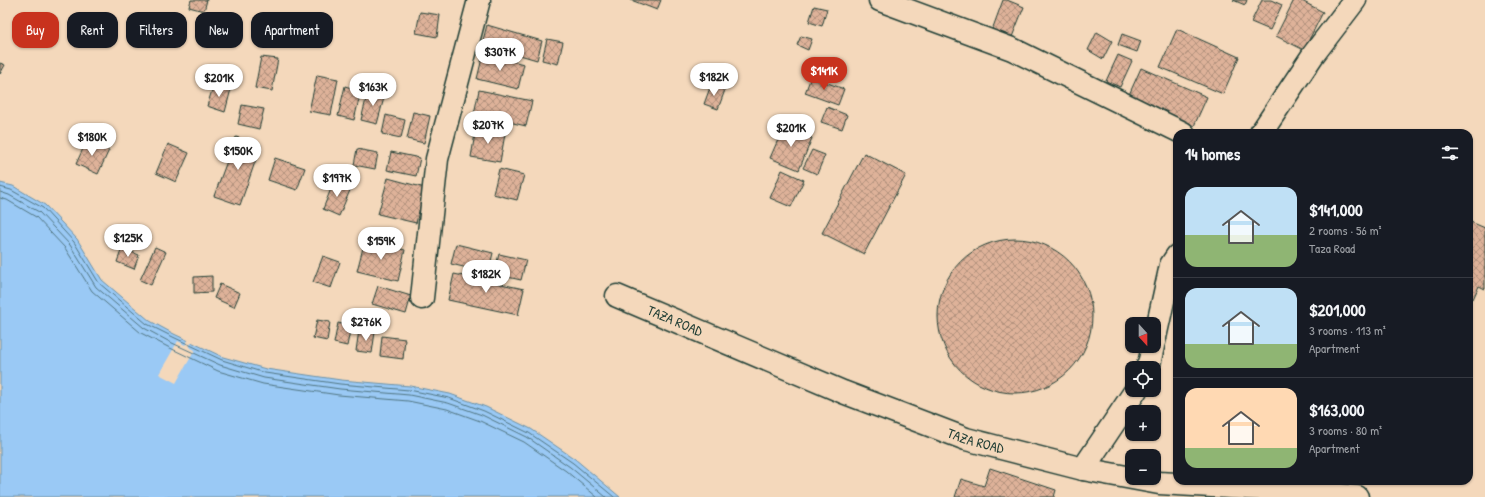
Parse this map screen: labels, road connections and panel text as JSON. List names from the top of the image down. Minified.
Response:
{"streets":{"street":["TAZA ROAD"]},"north":"bottom","page":{"chip":["Buy","Rent","Filters","New","Apartment"],"price":["$307K","$141K","$182K","$201K","$163K","$207K","$201K","$180K","$150K","$197K","$125K","$159K","$182K","$276K"],"heading":"14 homes","list":[{"name":"$141,000","note":"2 rooms · 56 m² · Taza Road"},{"name":"$201,000","note":"3 rooms · 113 m² · Apartment"},{"name":"$163,000","note":"3 rooms · 80 m² · Apartment"}],"map_buttons":["+","−"]}}
